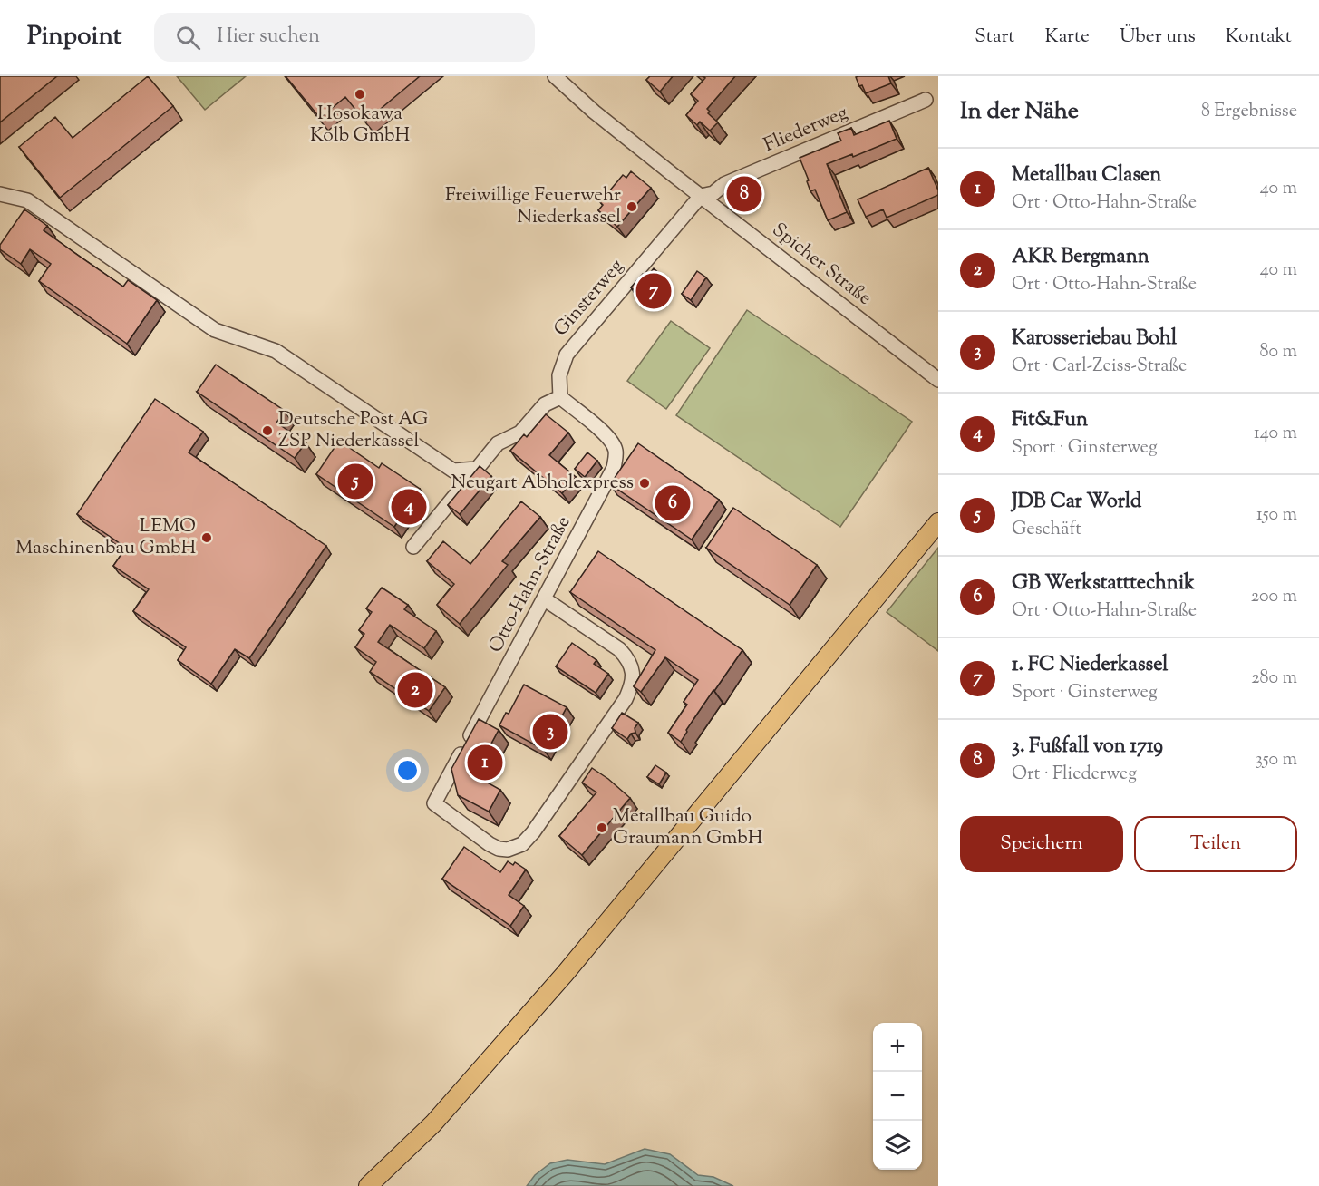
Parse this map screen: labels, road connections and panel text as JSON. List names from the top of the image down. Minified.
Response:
{"streets":{"street":["Fliederweg","Spicher Straße","Ginsterweg","Otto-Hahn-Straße"]},"crossings":[["Fliederweg","Spicher Straße"],["Fliederweg","Ginsterweg"],["Spicher Straße","Ginsterweg"],["Ginsterweg","Otto-Hahn-Straße"]],"places":["Hosokawa Kolb GmbH","Freiwillige Feuerwehr Niederkassel","Deutsche Post AG ZSP Niederkassel","Neugart Abholexpress","LEMO Maschinenbau GmbH","Metallbau Guido Graumann GmbH"],"page":{"header":"Pinpoint","search":"Hier suchen","nav":["Start","Karte","Über uns","Kontakt"],"heading":["In der Nähe","8 Ergebnisse"],"list":[{"mark":"1","name":"Metallbau Clasen","note":"Ort · Otto-Hahn-Straße","value":"40 m"},{"mark":"2","name":"AKR Bergmann","note":"Ort · Otto-Hahn-Straße","value":"40 m"},{"mark":"3","name":"Karosseriebau Bohl","note":"Ort · Carl-Zeiss-Straße","value":"80 m"},{"mark":"4","name":"Fit&Fun","note":"Sport · Ginsterweg","value":"140 m"},{"mark":"5","name":"JDB Car World","note":"Geschäft","value":"150 m"},{"mark":"6","name":"GB Werkstatttechnik","note":"Ort · Otto-Hahn-Straße","value":"200 m"},{"mark":"7","name":"1. FC Niederkassel","note":"Sport · Ginsterweg","value":"280 m"},{"mark":"8","name":"3. Fußfall von 1719","note":"Ort · Fliederweg","value":"350 m"}],"pins":["8","7","5","6","4","2","3","1"],"buttons":["Speichern","Teilen"],"map_buttons":["+","−"]}}
